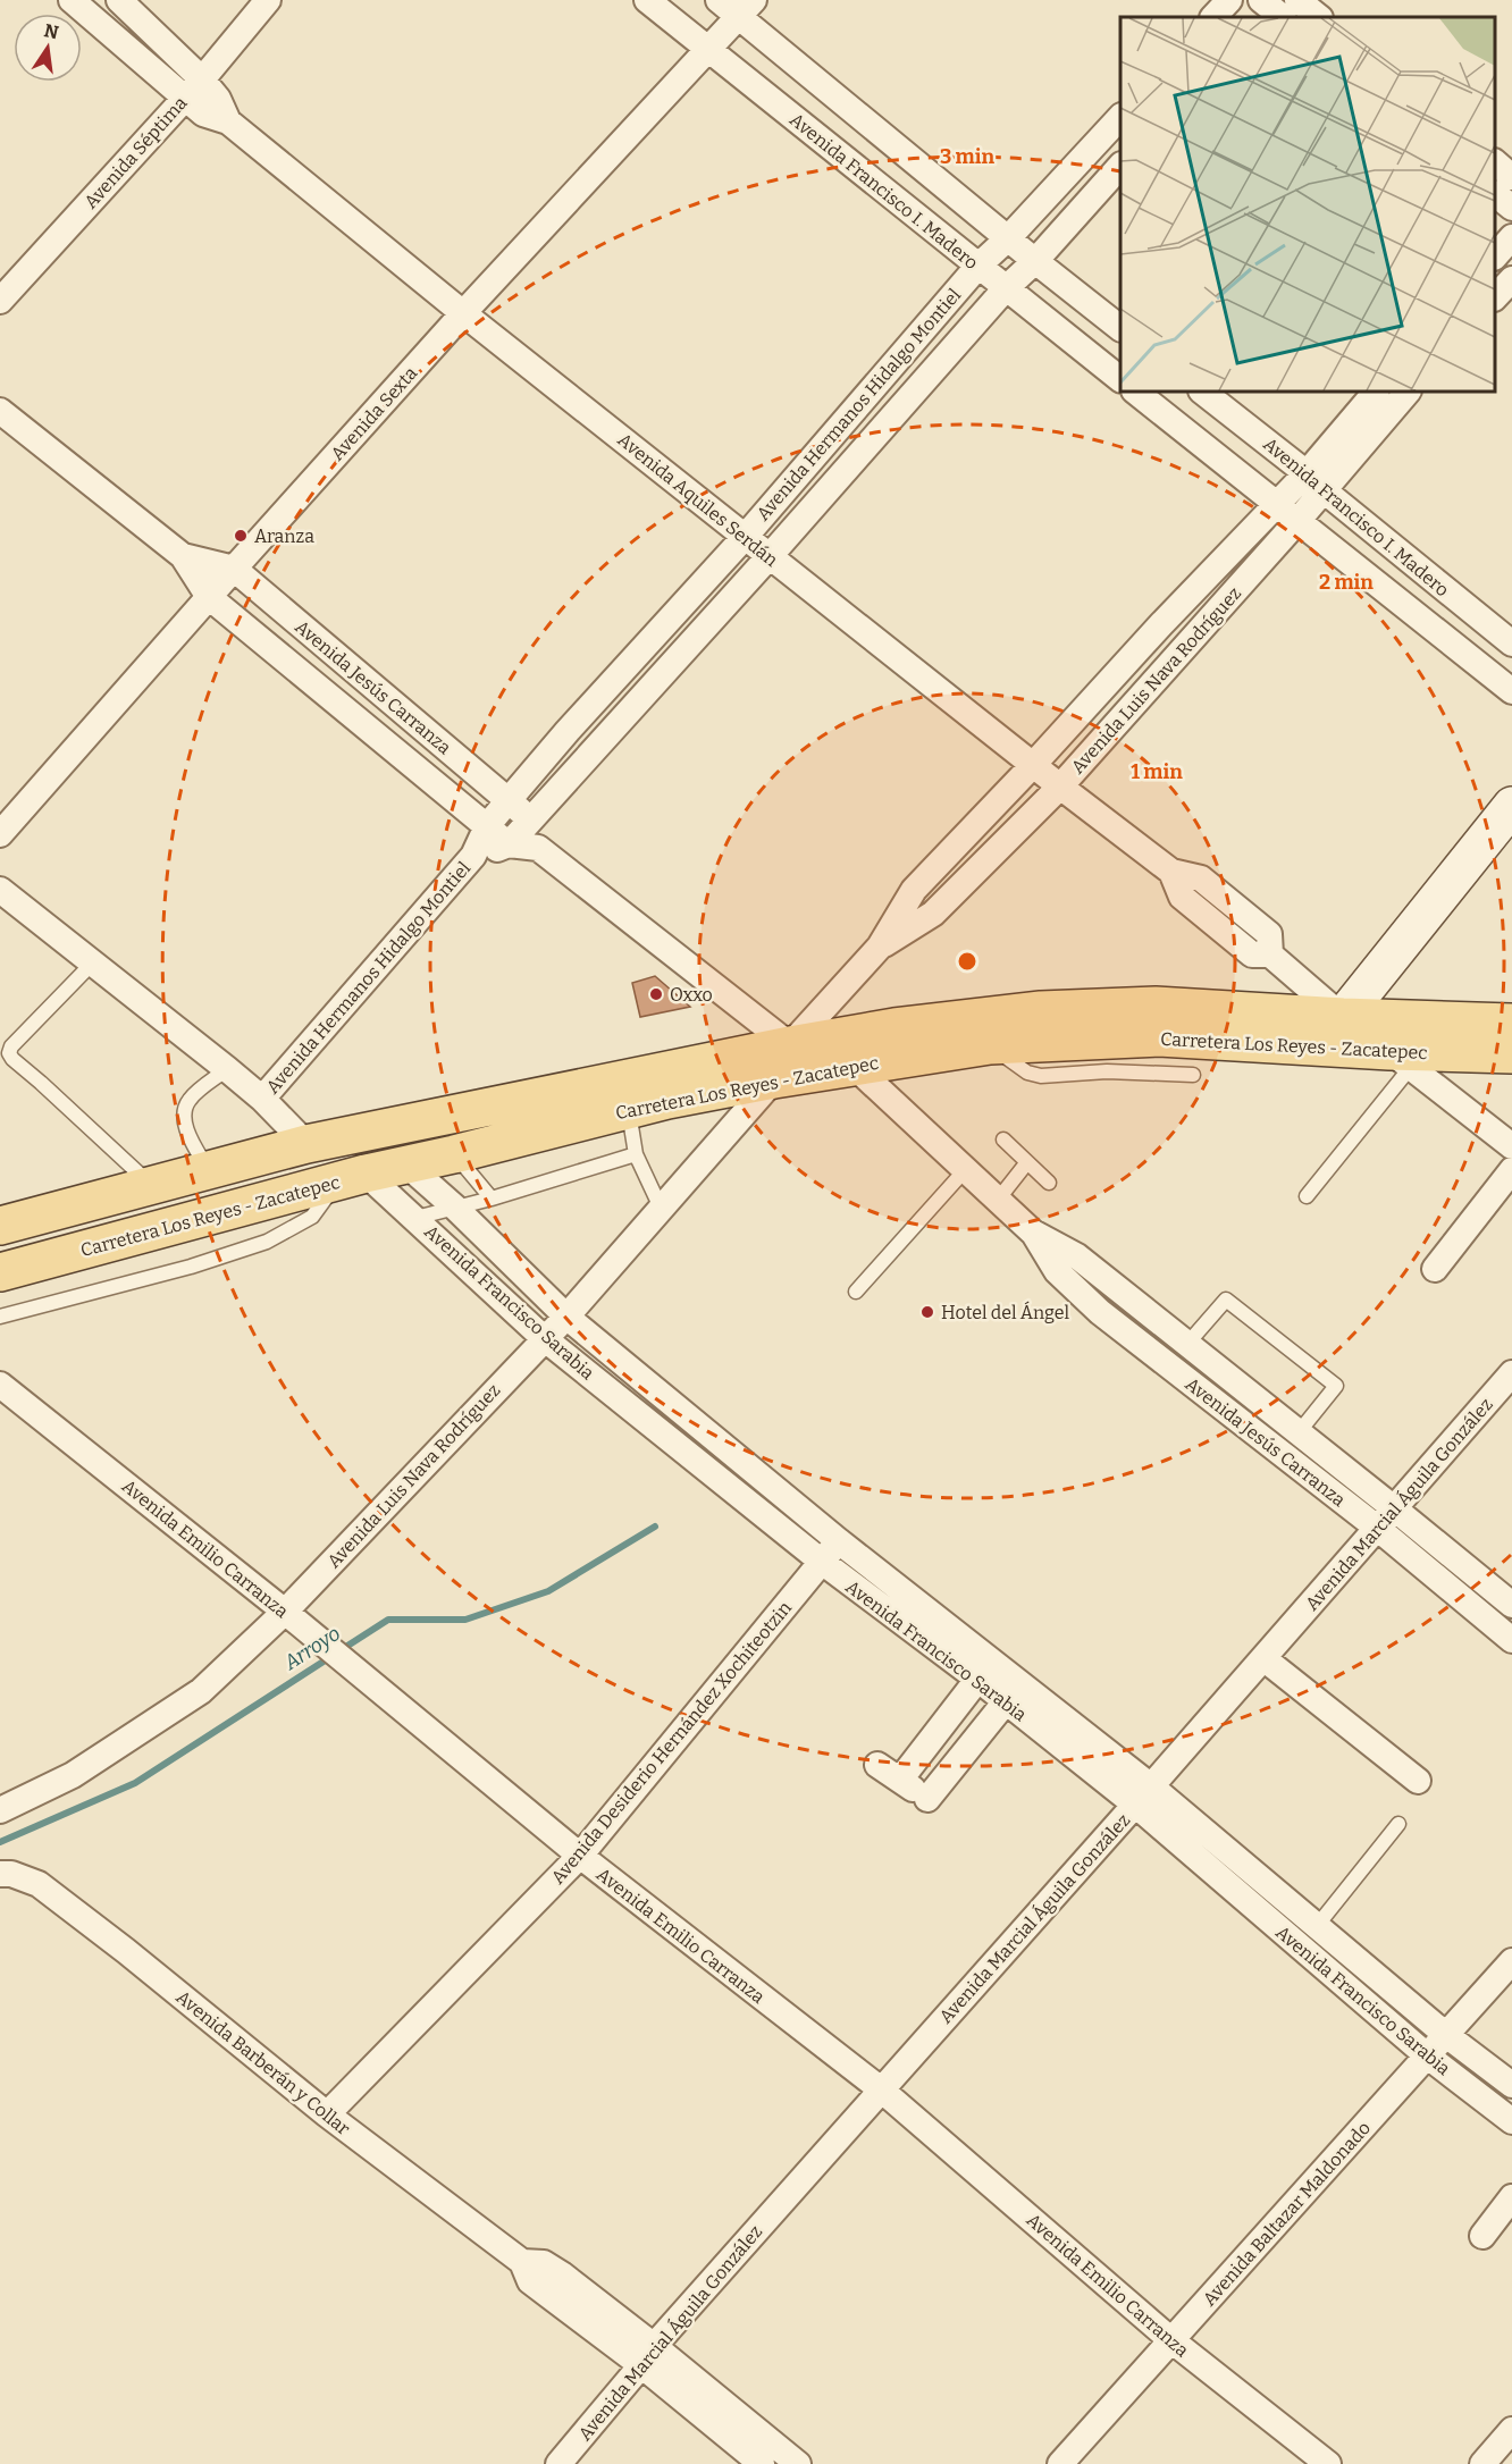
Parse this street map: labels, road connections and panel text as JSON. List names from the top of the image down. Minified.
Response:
{"streets":{"main road":["Carretera Los Reyes - Zacatepec"],"street":["Avenida Séptima","Avenida Francisco I. Madero","Avenida Hermanos Hidalgo Montiel","Avenida Sexta","Avenida Aquiles Serdán","Avenida Luis Nava Rodríguez","Avenida Jesús Carranza","Avenida Francisco Sarabia","Avenida Marcial Águila González","Avenida Emilio Carranza","Avenida Desiderio Hernández Xochiteotzin","Avenida Barberán y Collar","Avenida Baltazar Maldonado"]},"crossings":[["Avenida Séptima","Avenida Aquiles Serdán"],["Avenida Francisco I. Madero","Avenida Hermanos Hidalgo Montiel"],["Avenida Francisco I. Madero","Avenida Sexta"],["Avenida Francisco I. Madero","Avenida Luis Nava Rodríguez"],["Avenida Hermanos Hidalgo Montiel","Avenida Aquiles Serdán"],["Avenida Hermanos Hidalgo Montiel","Avenida Jesús Carranza"],["Avenida Sexta","Avenida Aquiles Serdán"],["Avenida Sexta","Avenida Jesús Carranza"],["Avenida Aquiles Serdán","Avenida Luis Nava Rodríguez"],["Avenida Aquiles Serdán","Carretera Los Reyes - Zacatepec"],["Avenida Luis Nava Rodríguez","Carretera Los Reyes - Zacatepec"],["Avenida Luis Nava Rodríguez","Avenida Francisco Sarabia"],["Avenida Luis Nava Rodríguez","Avenida Emilio Carranza"],["Avenida Jesús Carranza","Carretera Los Reyes - Zacatepec"],["Avenida Jesús Carranza","Avenida Marcial Águila González"],["Carretera Los Reyes - Zacatepec","Avenida Francisco Sarabia"],["Avenida Francisco Sarabia","Avenida Marcial Águila González"],["Avenida Francisco Sarabia","Avenida Desiderio Hernández Xochiteotzin"],["Avenida Francisco Sarabia","Avenida Baltazar Maldonado"],["Avenida Marcial Águila González","Avenida Emilio Carranza"],["Avenida Marcial Águila González","Avenida Barberán y Collar"],["Avenida Emilio Carranza","Avenida Desiderio Hernández Xochiteotzin"],["Avenida Emilio Carranza","Avenida Baltazar Maldonado"],["Avenida Desiderio Hernández Xochiteotzin","Avenida Barberán y Collar"]],"water":["Arroyo"],"places":["Aranza","Oxxo","Hotel del Ángel"],"north":"top","rings":["3 min","2 min","1 min"]}
